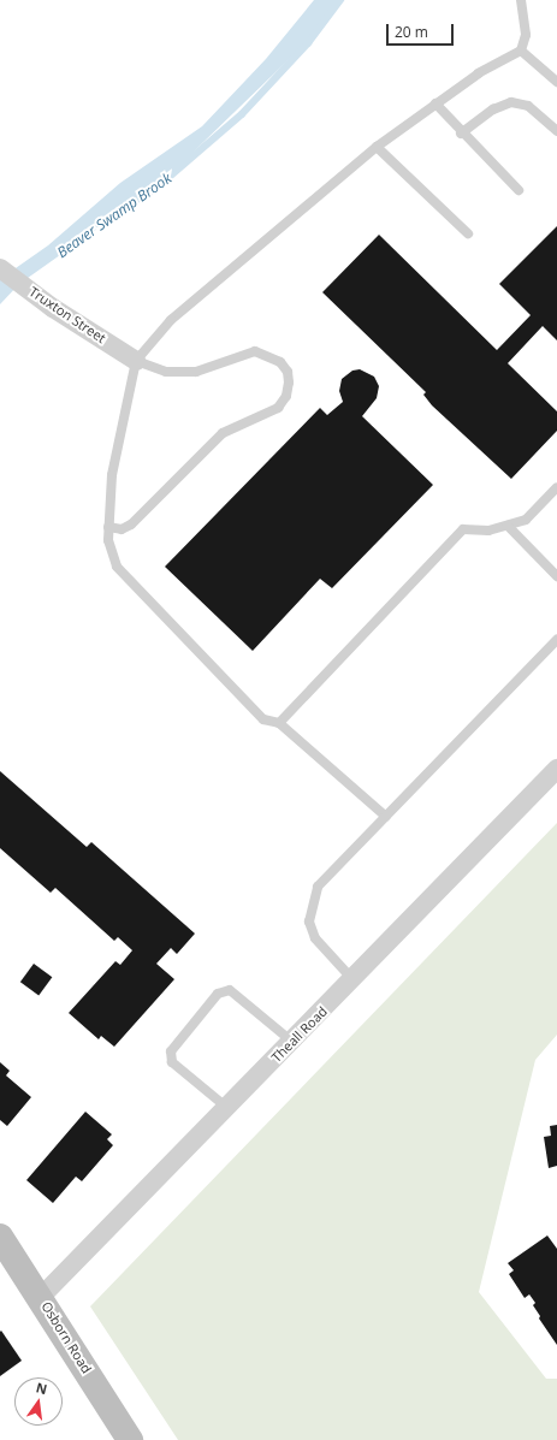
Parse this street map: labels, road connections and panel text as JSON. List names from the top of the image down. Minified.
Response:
{"streets":{"street":["Truxton Street","Theall Road","Osborn Road"]},"crossings":[["Theall Road","Osborn Road"]],"water":["Beaver Swamp Brook"],"scale_bar":"20 m","north":"top"}
